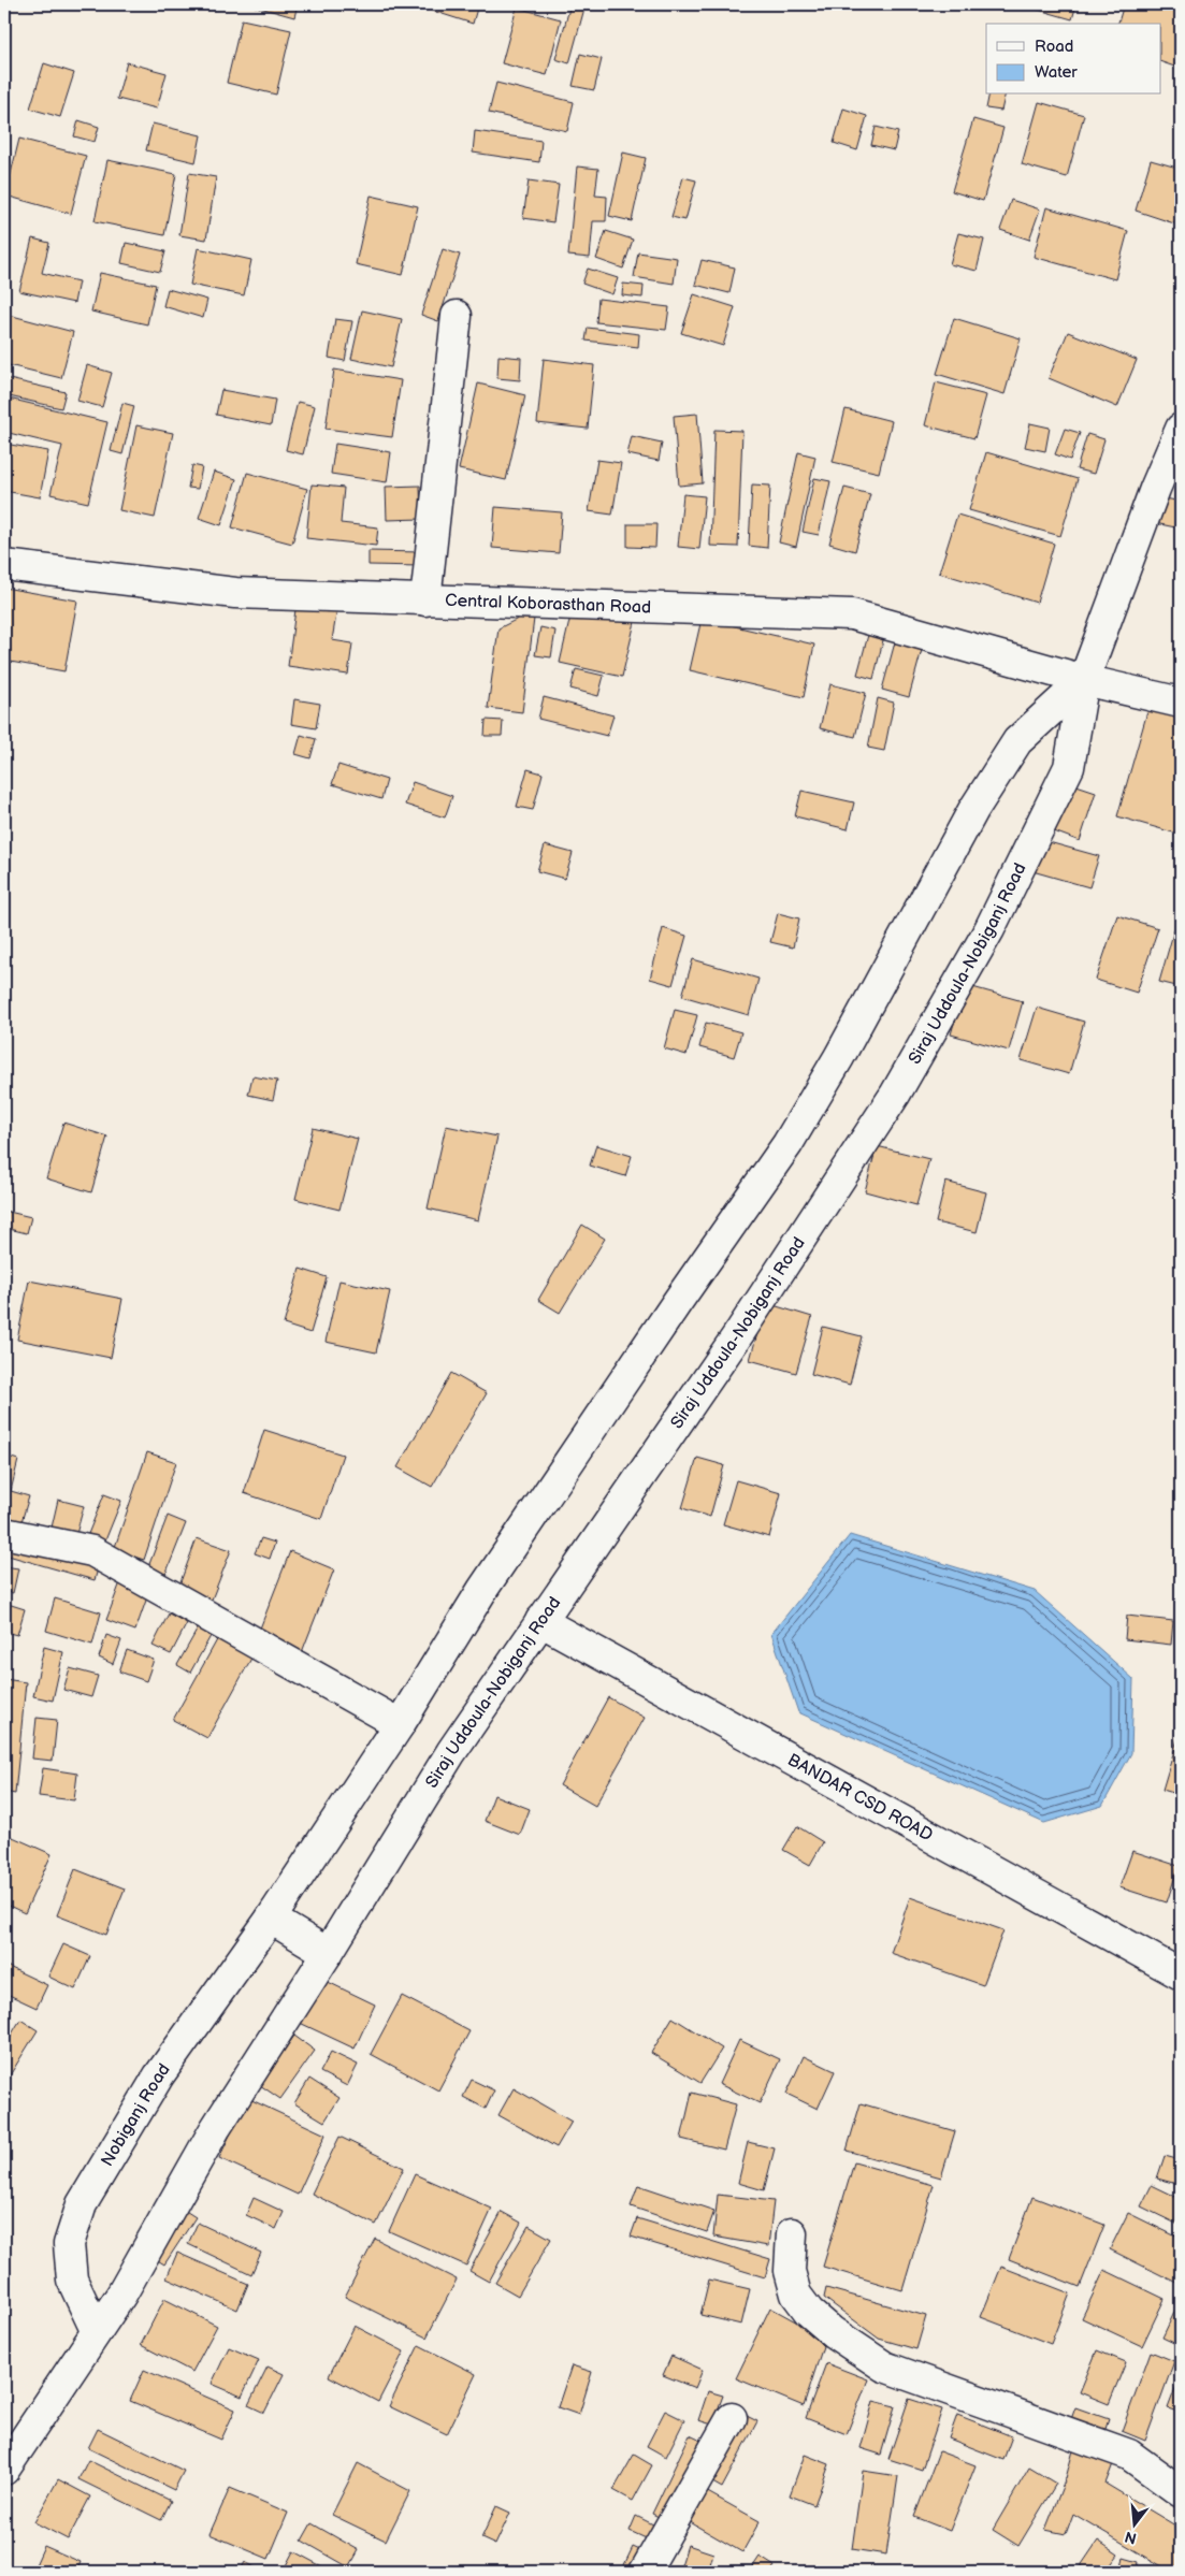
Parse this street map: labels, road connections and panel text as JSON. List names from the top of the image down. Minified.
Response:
{"streets":{"main road":["Central Koborasthan Road","Siraj Uddoula-Nobiganj Road","BANDAR CSD ROAD","Nobiganj Road"]},"crossings":[["Central Koborasthan Road","Siraj Uddoula-Nobiganj Road"],["Siraj Uddoula-Nobiganj Road","BANDAR CSD ROAD"],["Siraj Uddoula-Nobiganj Road","Nobiganj Road"]],"legend":["Road","Water"],"north":"bottom"}
